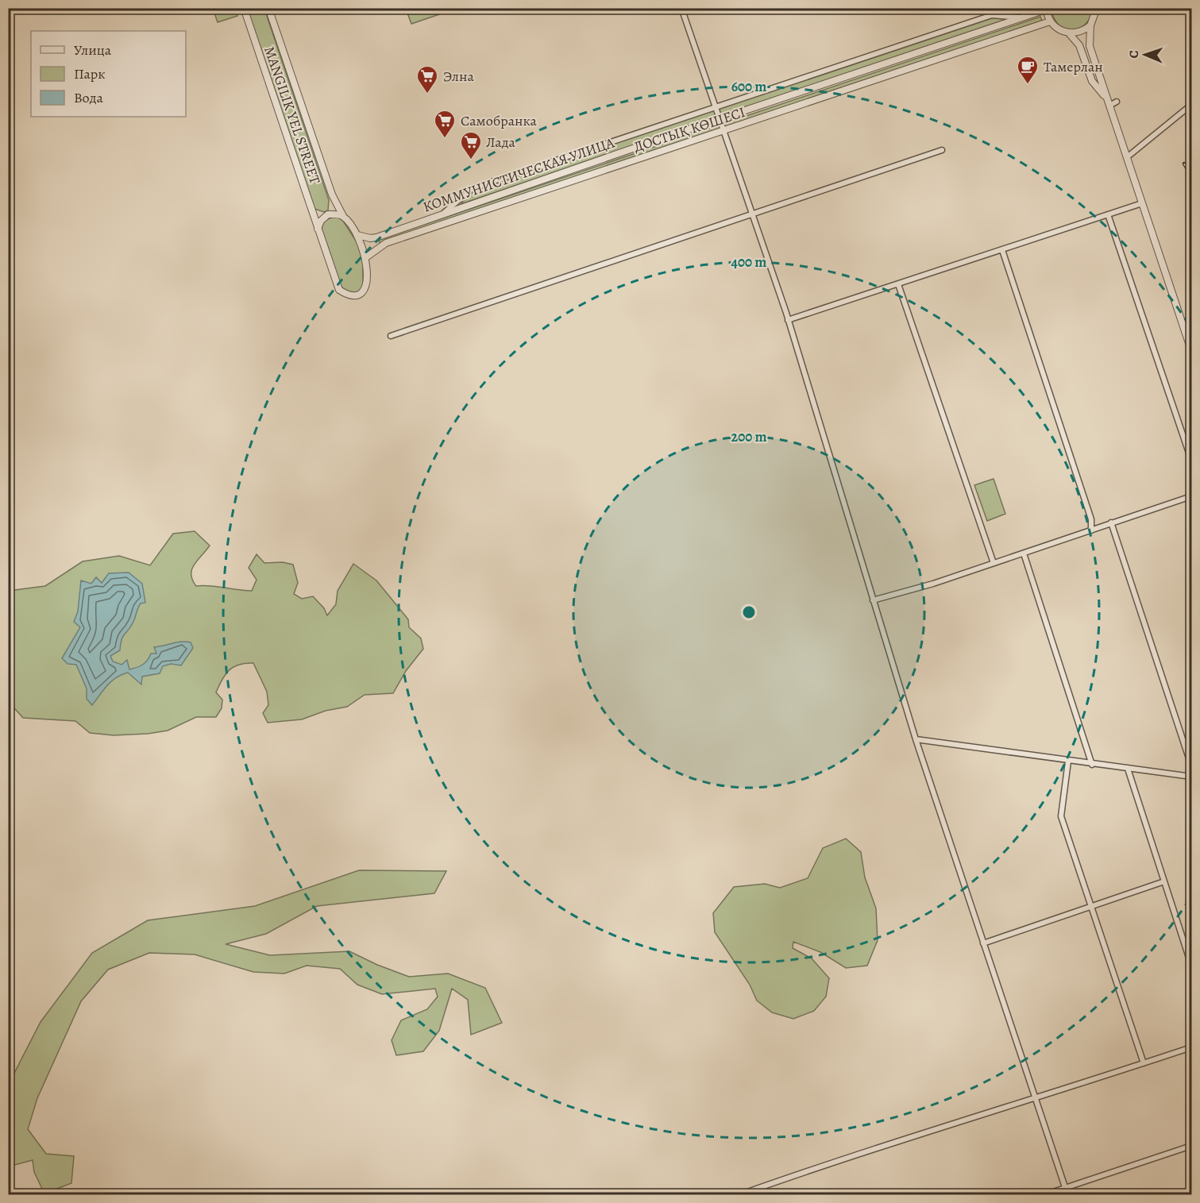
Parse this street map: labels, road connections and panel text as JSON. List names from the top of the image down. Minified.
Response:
{"streets":{"street":["MANGILIK YEL STREET","ДОСТЫҚ КӨШЕСІ","КОММУНИСТИЧЕСКАЯ УЛИЦА"]},"crossings":[["MANGILIK YEL STREET","ДОСТЫҚ КӨШЕСІ"],["MANGILIK YEL STREET","КОММУНИСТИЧЕСКАЯ УЛИЦА"],["ДОСТЫҚ КӨШЕСІ","КОММУНИСТИЧЕСКАЯ УЛИЦА"]],"places":{"cafe":["Тамерлан"],"supermarket":["Элна","Самобранка","Лада"]},"legend":["Улица","Парк","Вода"],"north":"left","rings":["600 m","400 m","200 m"]}
